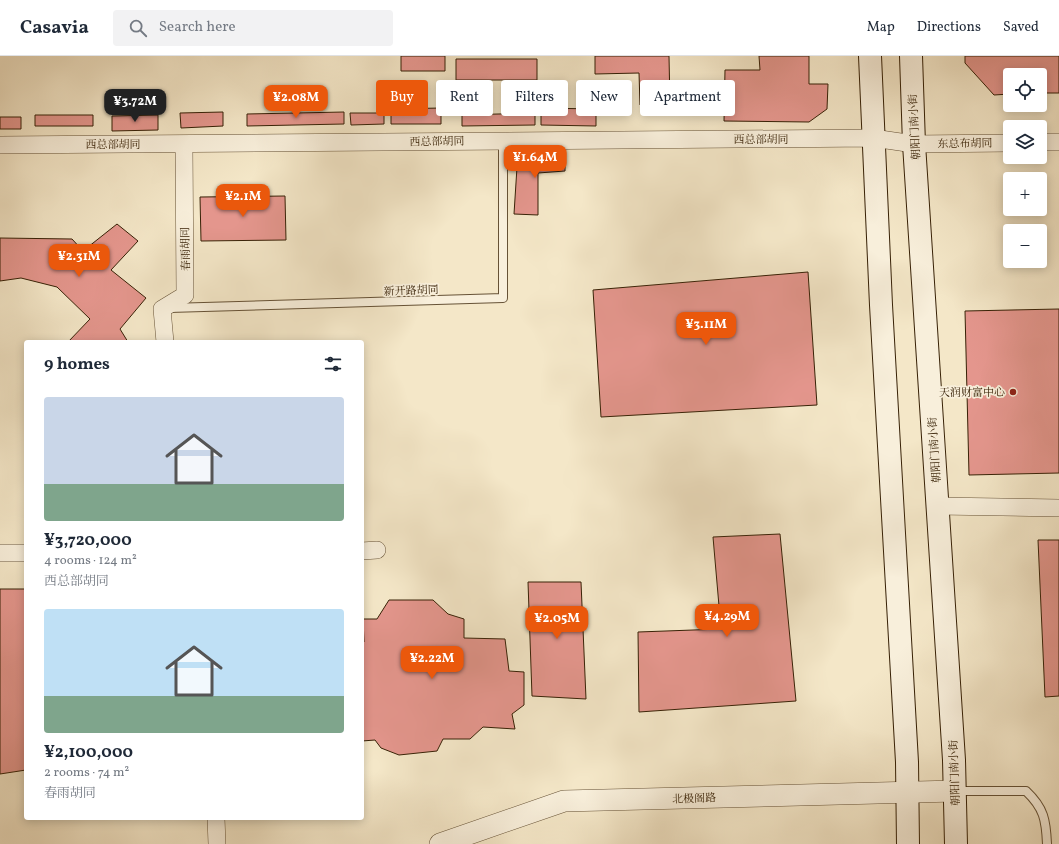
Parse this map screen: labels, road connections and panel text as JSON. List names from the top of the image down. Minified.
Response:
{"streets":{"main road":["朝阳门南小街"],"street":["西总部胡同","东总布胡同","春雨胡同","北极阁路"],"lane":["新开路胡同"]},"crossings":[["朝阳门南小街","东总布胡同"],["朝阳门南小街","北极阁路"],["西总部胡同","东总布胡同"],["西总部胡同","春雨胡同"],["西总部胡同","新开路胡同"],["春雨胡同","新开路胡同"]],"places":["天润财富中心"],"page":{"header":"Casavia","search":"Search here","nav":["Map","Directions","Saved"],"map_buttons":["+","−"],"chip":["Buy","Rent","Filters","New","Apartment"],"price":["¥2.08M","¥3.72M","¥1.64M","¥2.1M","¥2.31M","¥3.11M","¥4.29M","¥2.05M","¥2.22M"],"heading":"9 homes","list":[{"name":"¥3,720,000","note":"4 rooms · 124 m² · 西总部胡同"},{"name":"¥2,100,000","note":"2 rooms · 74 m² · 春雨胡同"}]}}
